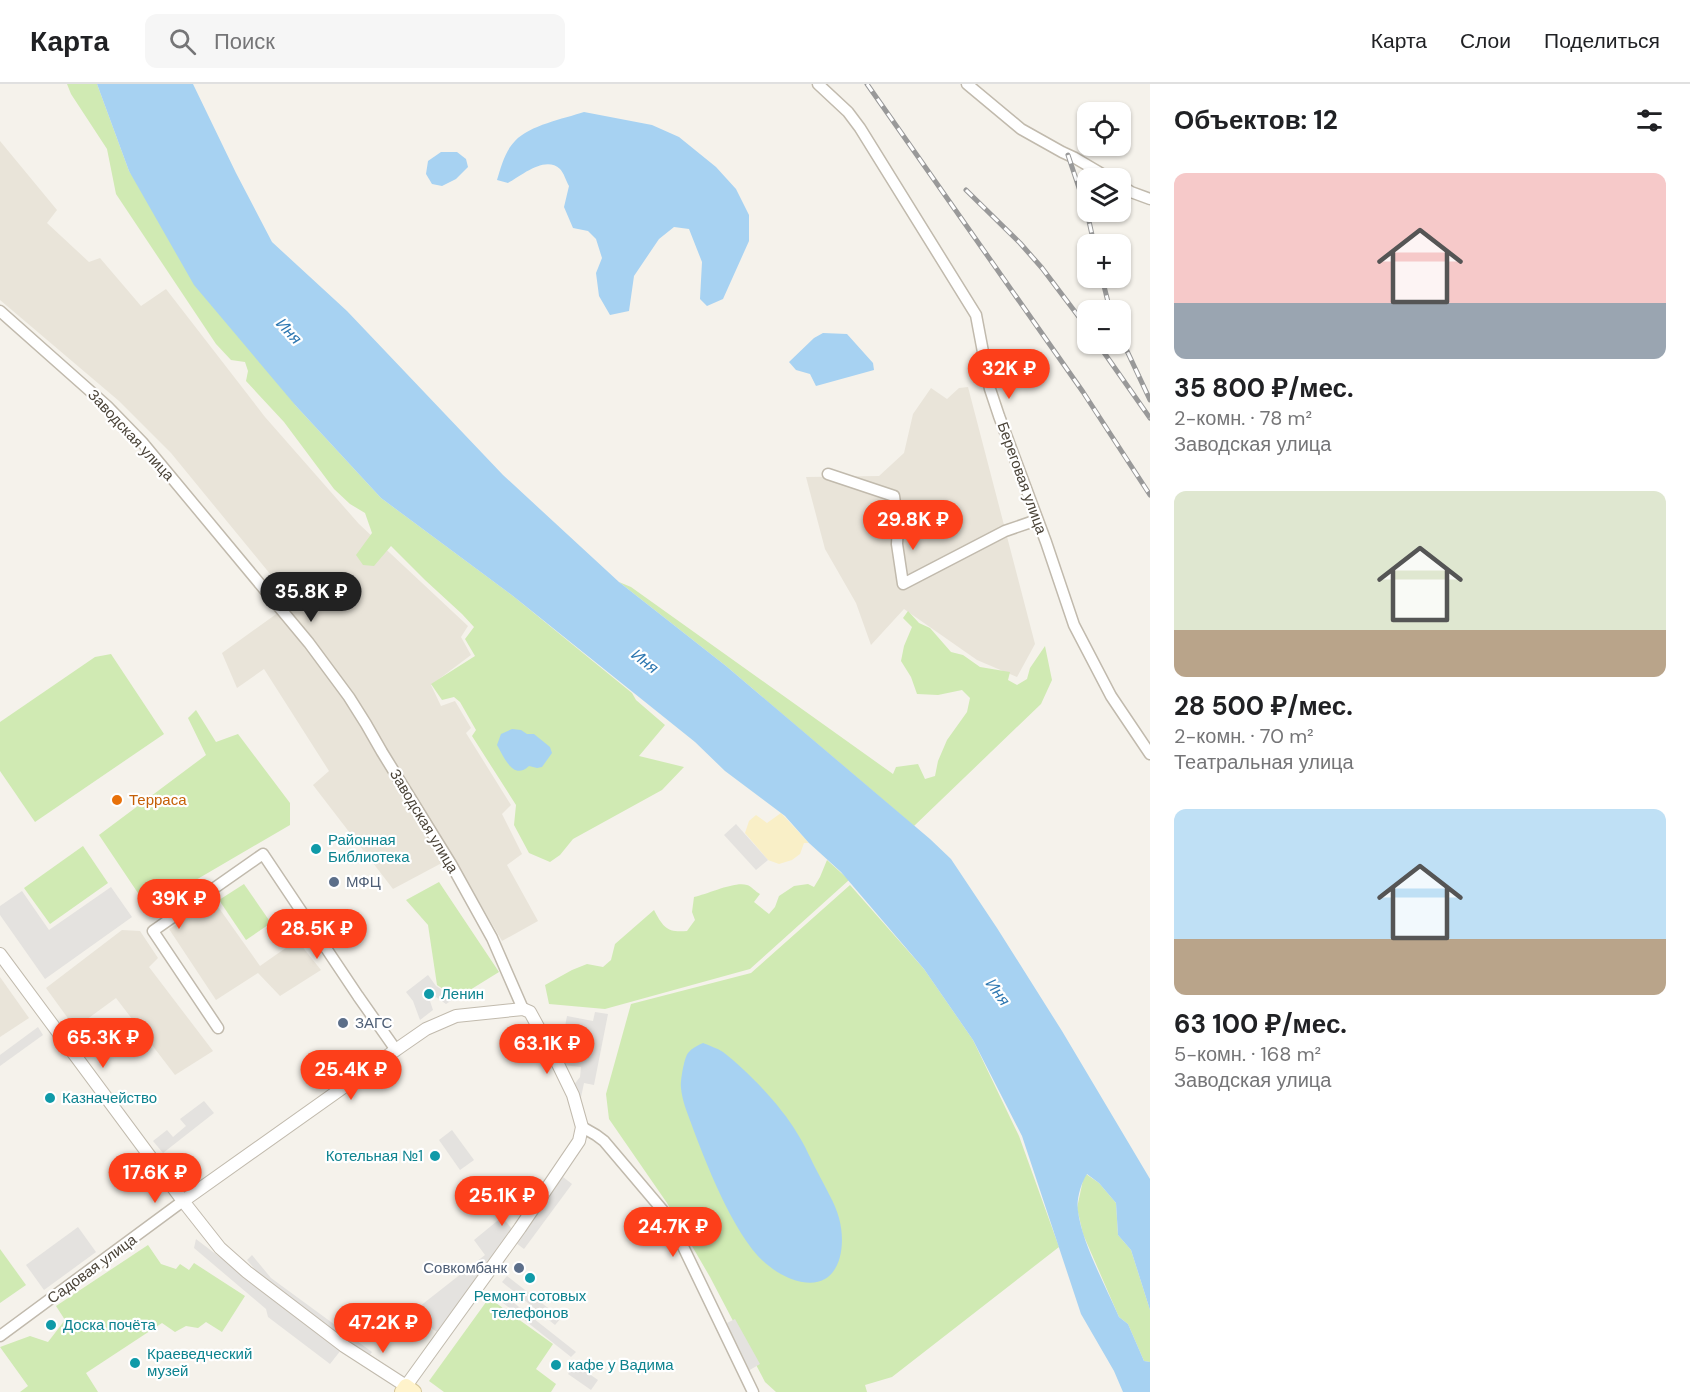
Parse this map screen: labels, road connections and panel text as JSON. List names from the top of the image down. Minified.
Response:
{"streets":{"street":["Заводская улица","Береговая улица","Садовая улица"]},"water":["Иня"],"places":["Терраса","Районная Библиотека","МФЦ","Ленин","ЗАГС","Казначейство","Котельная №1","Совкомбанк","Ремонт сотовых телефонов","Доска почёта","Краеведческий музей","кафе у Вадима"],"page":{"header":"Карта","search":"Поиск","nav":["Карта","Слои","Поделиться"],"heading":"Объектов: 12","map_buttons":["+","−"],"list":[{"name":"35 800 ₽/мес.","note":"2-комн. · 78 m² · Заводская улица"},{"name":"28 500 ₽/мес.","note":"2-комн. · 70 m² · Театральная улица"},{"name":"63 100 ₽/мес.","note":"5-комн. · 168 m² · Заводская улица"}],"price":["32K ₽","29.8K ₽","35.8K ₽","39K ₽","28.5K ₽","65.3K ₽","63.1K ₽","25.4K ₽","17.6K ₽","25.1K ₽","24.7K ₽","47.2K ₽"]}}
